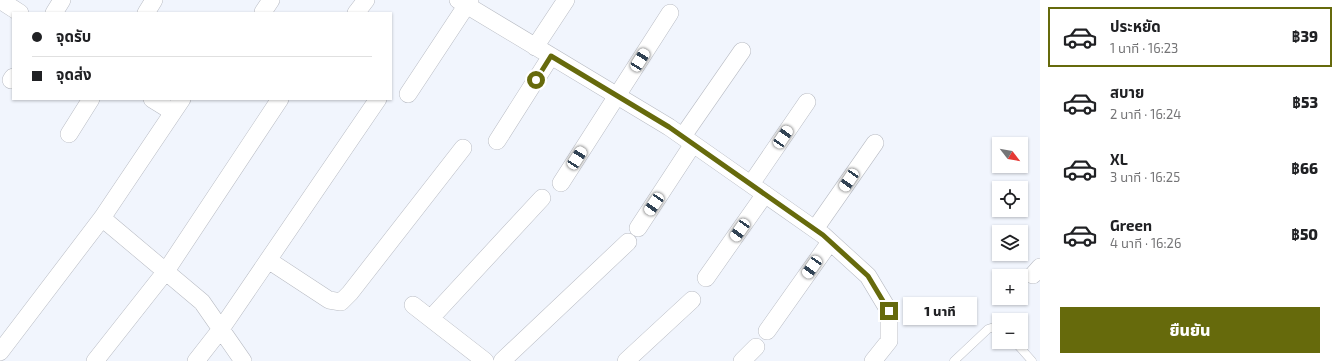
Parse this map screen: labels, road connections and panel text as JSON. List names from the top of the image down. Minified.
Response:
{"north":"bottom right","page":{"list":[{"name":"ประหยัด","note":"1 นาที · 16:23","value":"฿39"},{"name":"สบาย","note":"2 นาที · 16:24","value":"฿53"},{"name":"XL","note":"3 นาที · 16:25","value":"฿66"},{"name":"Green","note":"4 นาที · 16:26","value":"฿50"}],"banner":["จุดรับ","จุดส่ง"],"map_buttons":["+","−"],"bubble":"1 นาที","buttons":"ยืนยัน"}}
